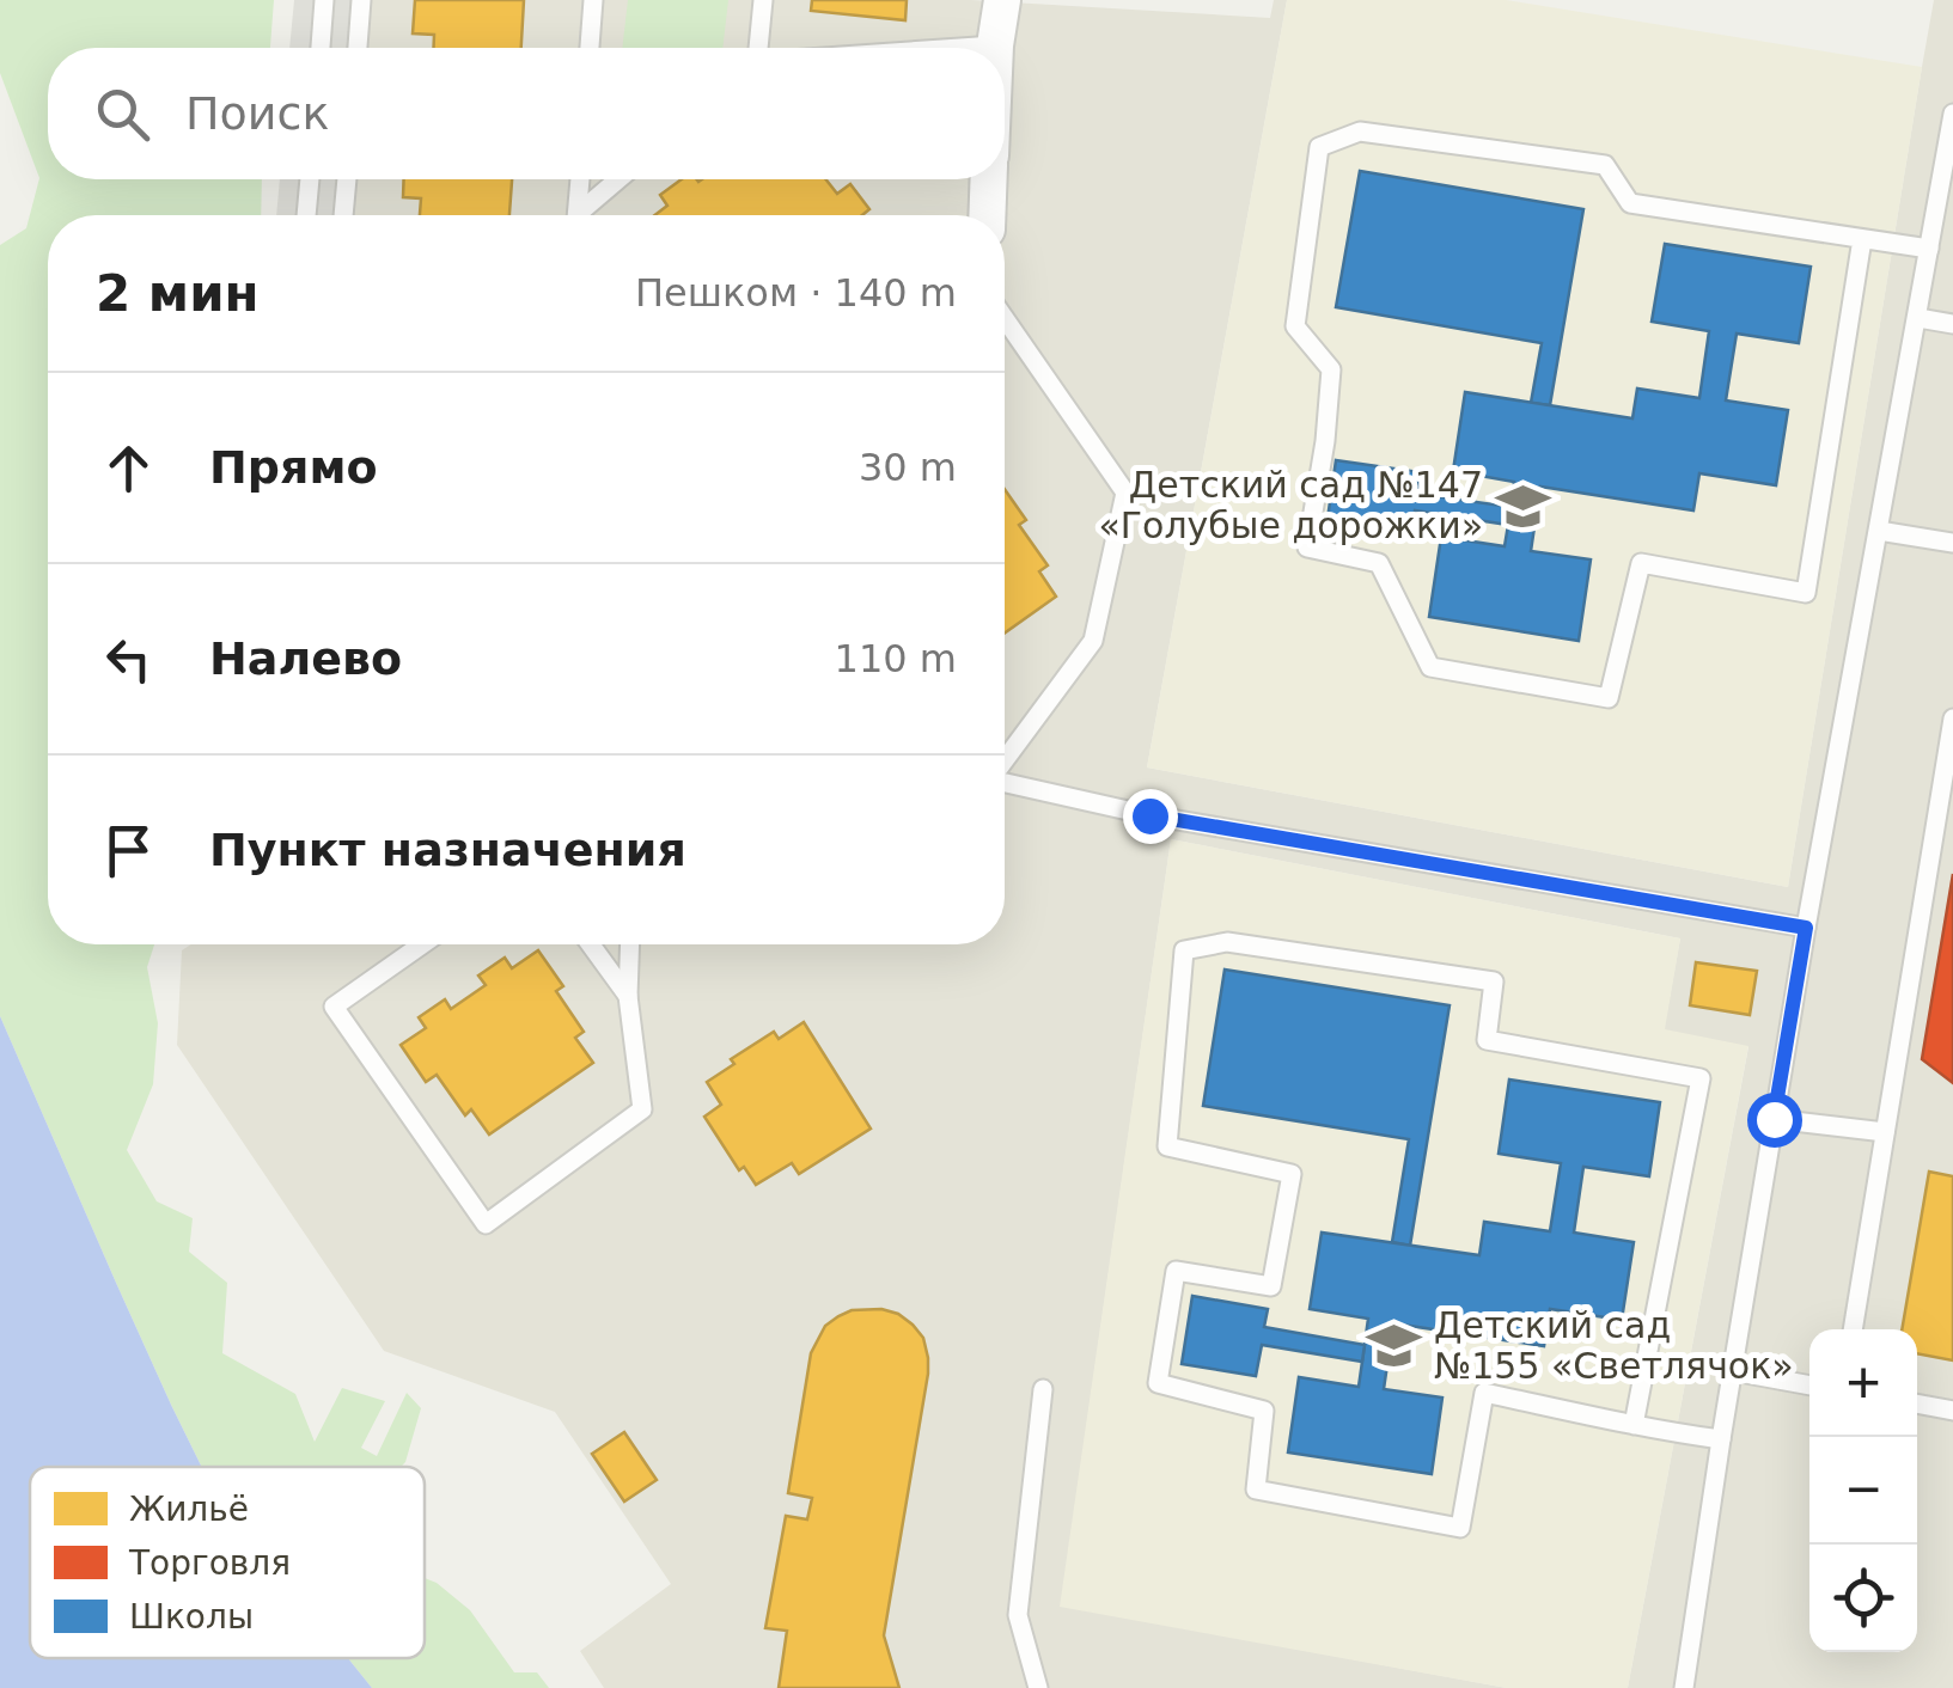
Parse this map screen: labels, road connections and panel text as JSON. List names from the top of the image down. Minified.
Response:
{"places":{"school or university":["Детский сад №147 «Голубые дорожки»","Детский сад №155 «Светлячок»"]},"legend":["Жильё","Торговля","Школы"],"page":{"search":"Поиск","heading":["2 мин","Пешком · 140 m"],"list":[["Прямо","30 m"],["Налево","110 m"],"Пункт назначения"],"map_buttons":["+","−"]}}
